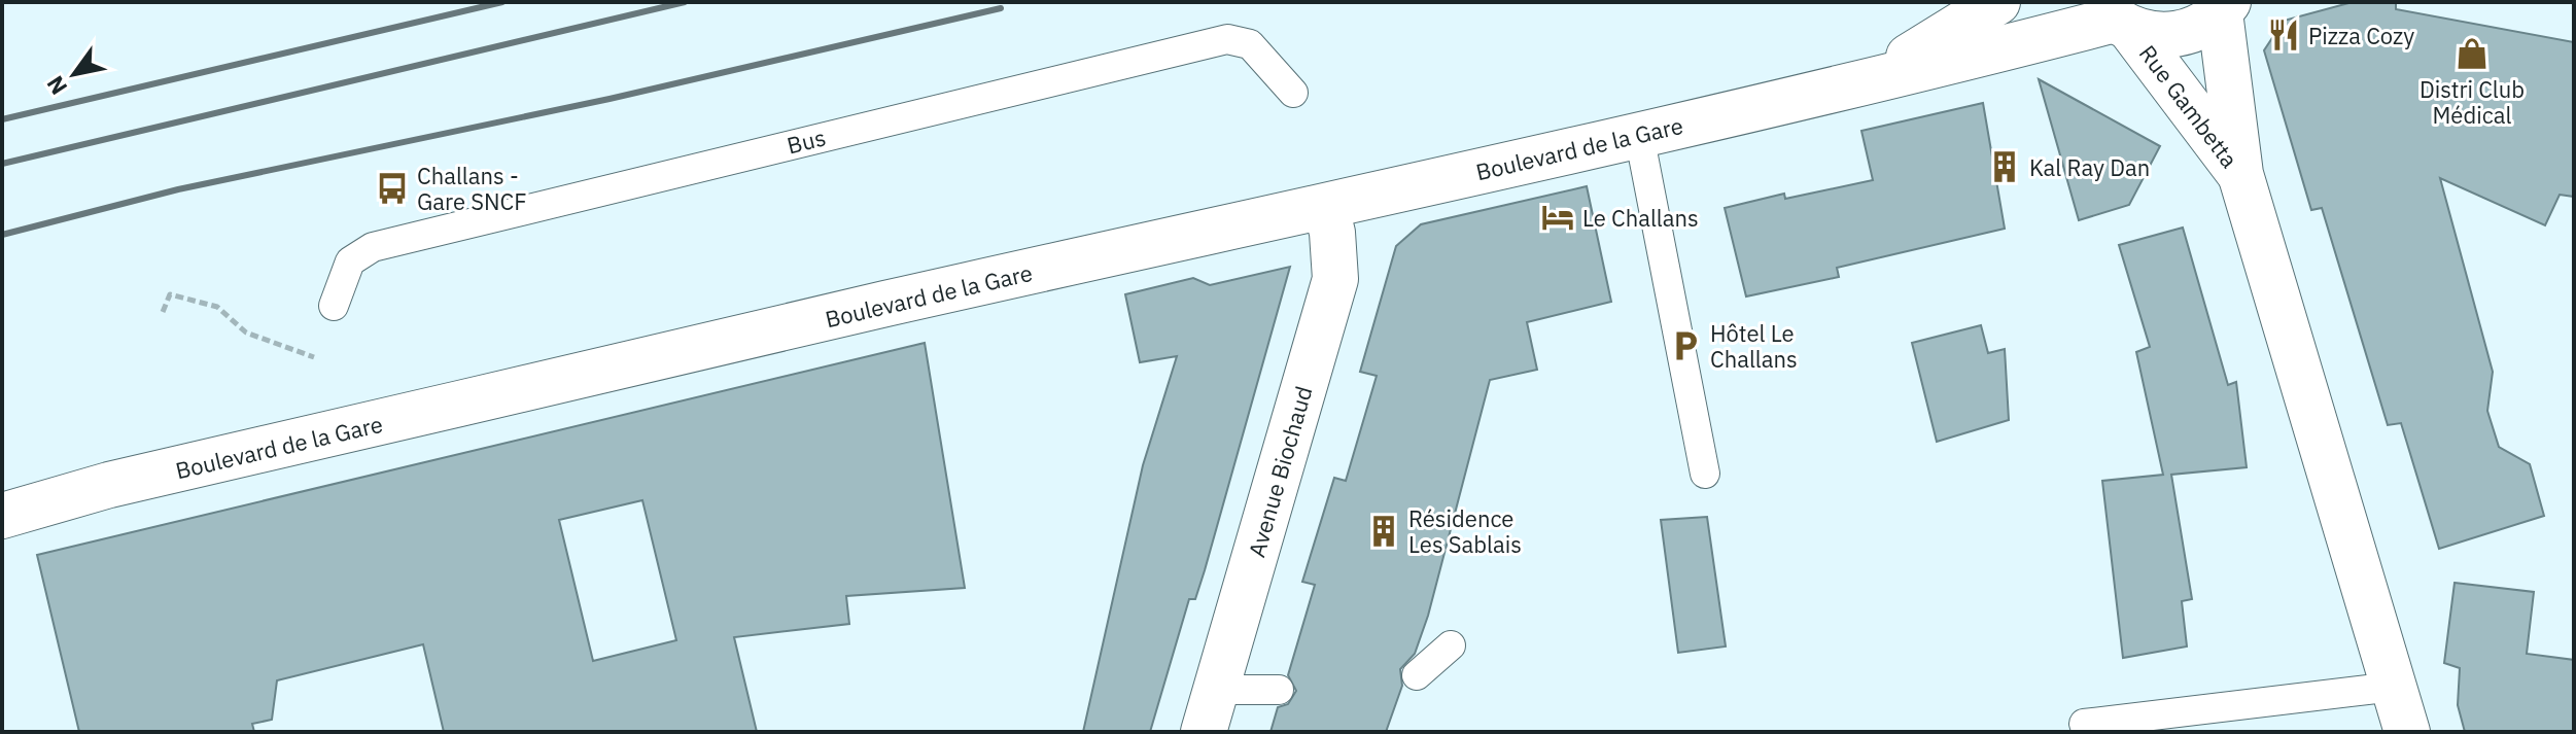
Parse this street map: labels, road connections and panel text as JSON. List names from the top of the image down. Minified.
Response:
{"streets":{"main road":["Rue Gambetta","Boulevard de la Gare","Avenue Biochaud"],"lane":["Bus"]},"crossings":[["Rue Gambetta","Boulevard de la Gare"],["Boulevard de la Gare","Avenue Biochaud"]],"places":{"restaurant":["Pizza Cozy"],"shop":["Distri Club Médical"],"building":["Kal Ray Dan","Résidence Les Sablais"],"bus stop":["Challans - Gare SNCF"],"hotel":["Le Challans"],"parking":["Hôtel Le Challans"]},"north":"bottom left"}
